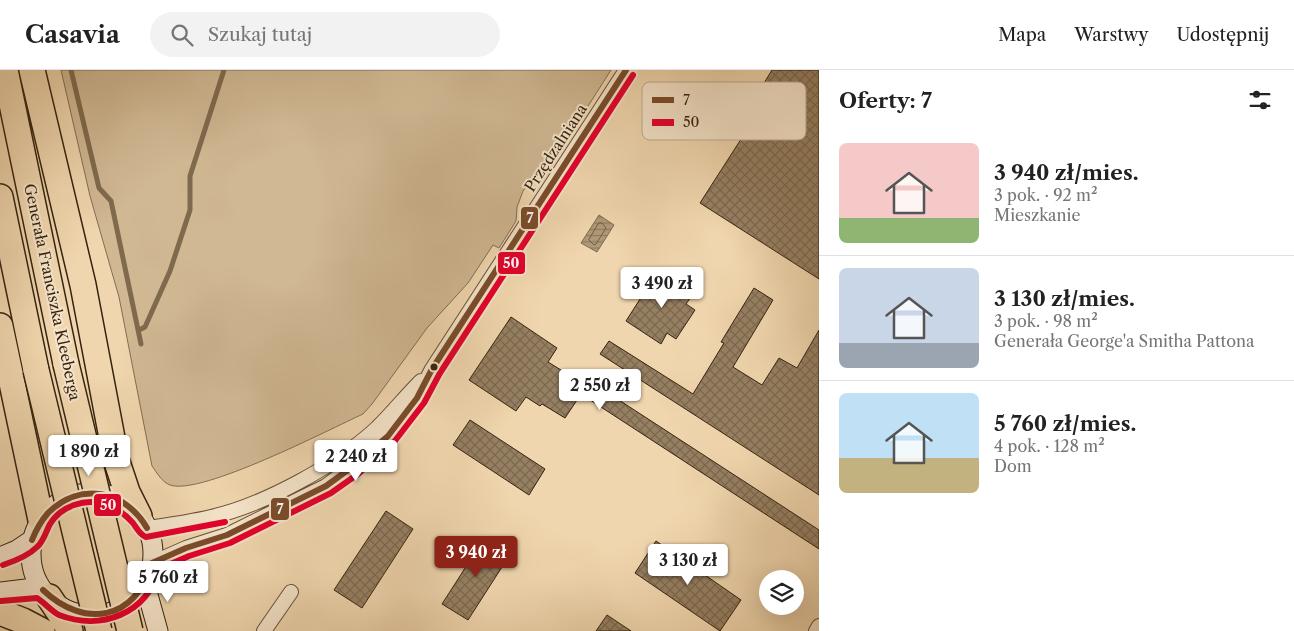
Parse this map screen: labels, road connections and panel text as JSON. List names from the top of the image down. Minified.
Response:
{"streets":{"highway":["Generała Franciszka Kleeberga"],"street":["Przędzalniana"]},"lines":["transit line 7","transit line 50"],"legend":["7","50"],"page":{"header":"Casavia","search":"Szukaj tutaj","nav":["Mapa","Warstwy","Udostępnij"],"heading":"Oferty: 7","list":[{"name":"3 940 zł/mies.","note":"3 pok. · 92 m² · Mieszkanie"},{"name":"3 130 zł/mies.","note":"3 pok. · 98 m² · Generała George'a Smitha Pattona"},{"name":"5 760 zł/mies.","note":"4 pok. · 128 m² · Dom"}],"price":["3 490 zł","2 550 zł","1 890 zł","2 240 zł","3 940 zł","3 130 zł","5 760 zł"]}}
